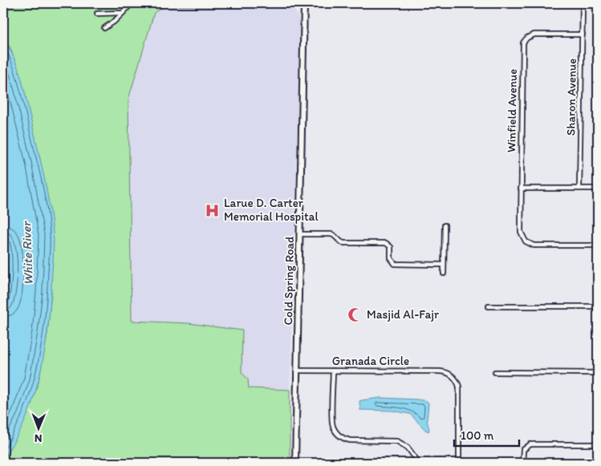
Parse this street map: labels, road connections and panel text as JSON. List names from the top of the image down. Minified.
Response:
{"streets":{"street":["Sharon Avenue","Winfield Avenue","Cold Spring Road","Granada Circle"]},"crossings":[["Sharon Avenue","Winfield Avenue"],["Cold Spring Road","Granada Circle"]],"water":["White River"],"places":{"hospital":["Larue D. Carter Memorial Hospital"],"mosque":["Masjid Al-Fajr"]},"scale_bar":"100 m","north":"bottom"}
